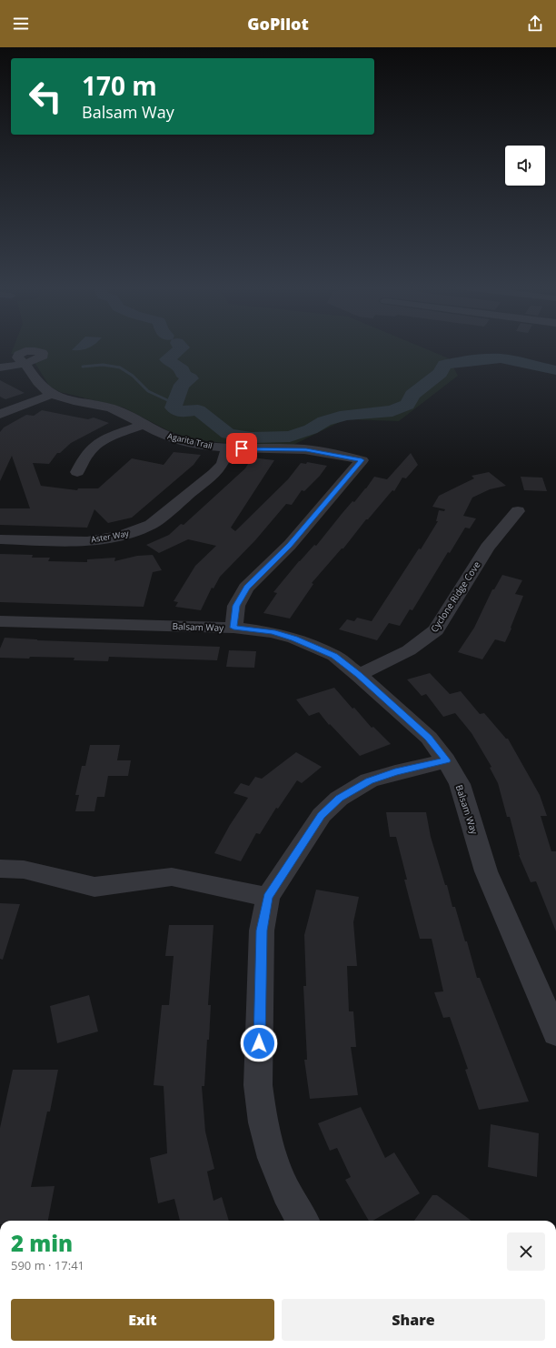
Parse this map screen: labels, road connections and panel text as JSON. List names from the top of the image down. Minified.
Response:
{"streets":{"street":["Agarita Trail","Aster Way","Cyclone Ridge Cove","Balsam Way"]},"crossings":[["Agarita Trail","Aster Way"],["Agarita Trail","Balsam Way"],["Cyclone Ridge Cove","Balsam Way"]],"page":{"header":"GoPilot","turn":["170 m","Balsam Way"],"heading":["2 min","590 m · 17:41"],"buttons":["Exit","Share"]}}
